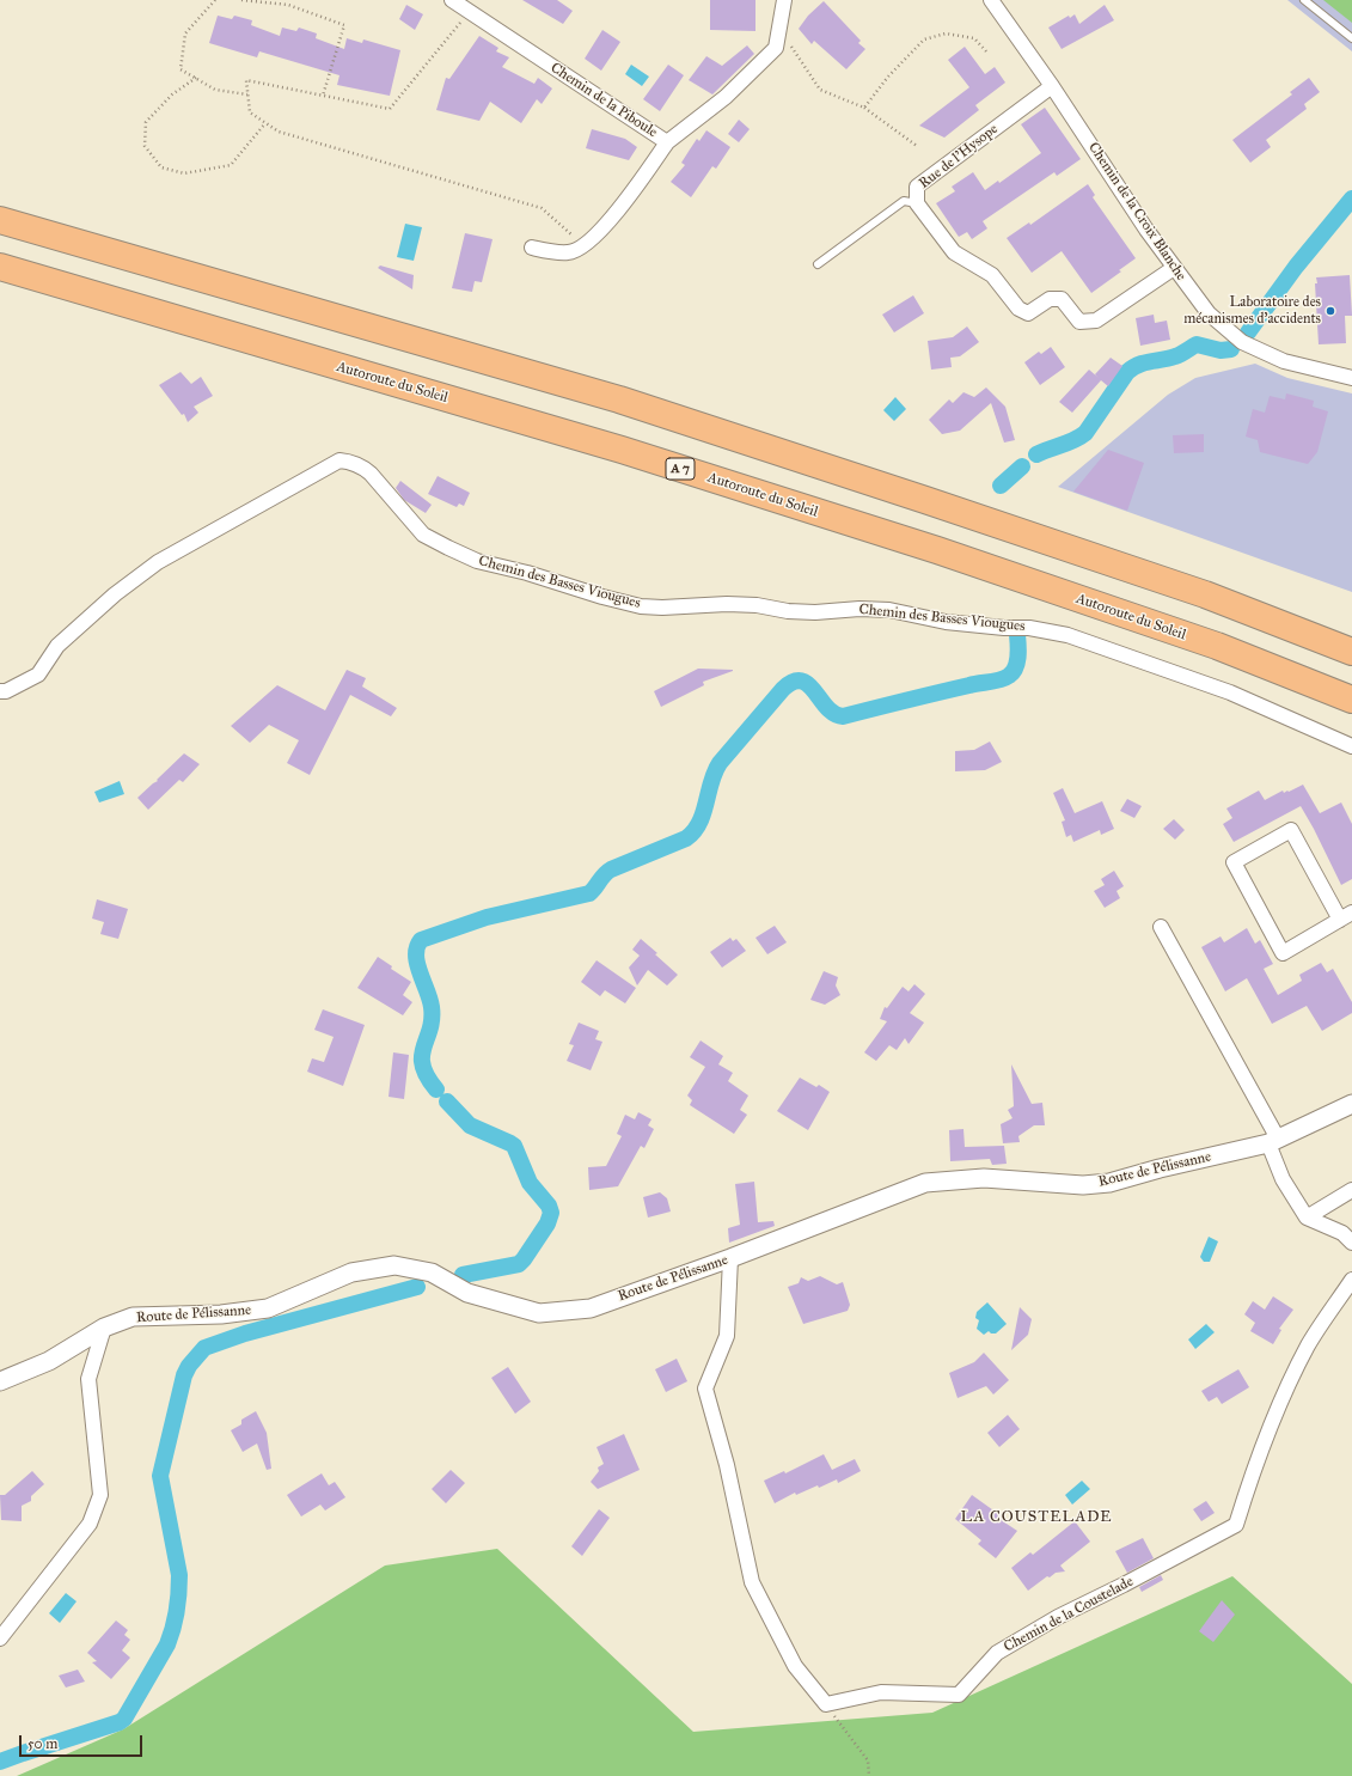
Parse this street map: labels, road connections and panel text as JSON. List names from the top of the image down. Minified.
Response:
{"streets":{"highway":["Autoroute du Soleil","A 7"],"street":["Chemin de la Piboule","Rue de l'Hysope","Chemin de la Croix Blanche","Chemin des Basses Viougues","Route de Pélissanne","Chemin de la Coustelade"]},"crossings":[["Rue de l'Hysope","Chemin de la Croix Blanche"]],"districts":["LA COUSTELADE"],"places":["Laboratoire des mécanismes d'accidents"],"scale_bar":"50 m"}
